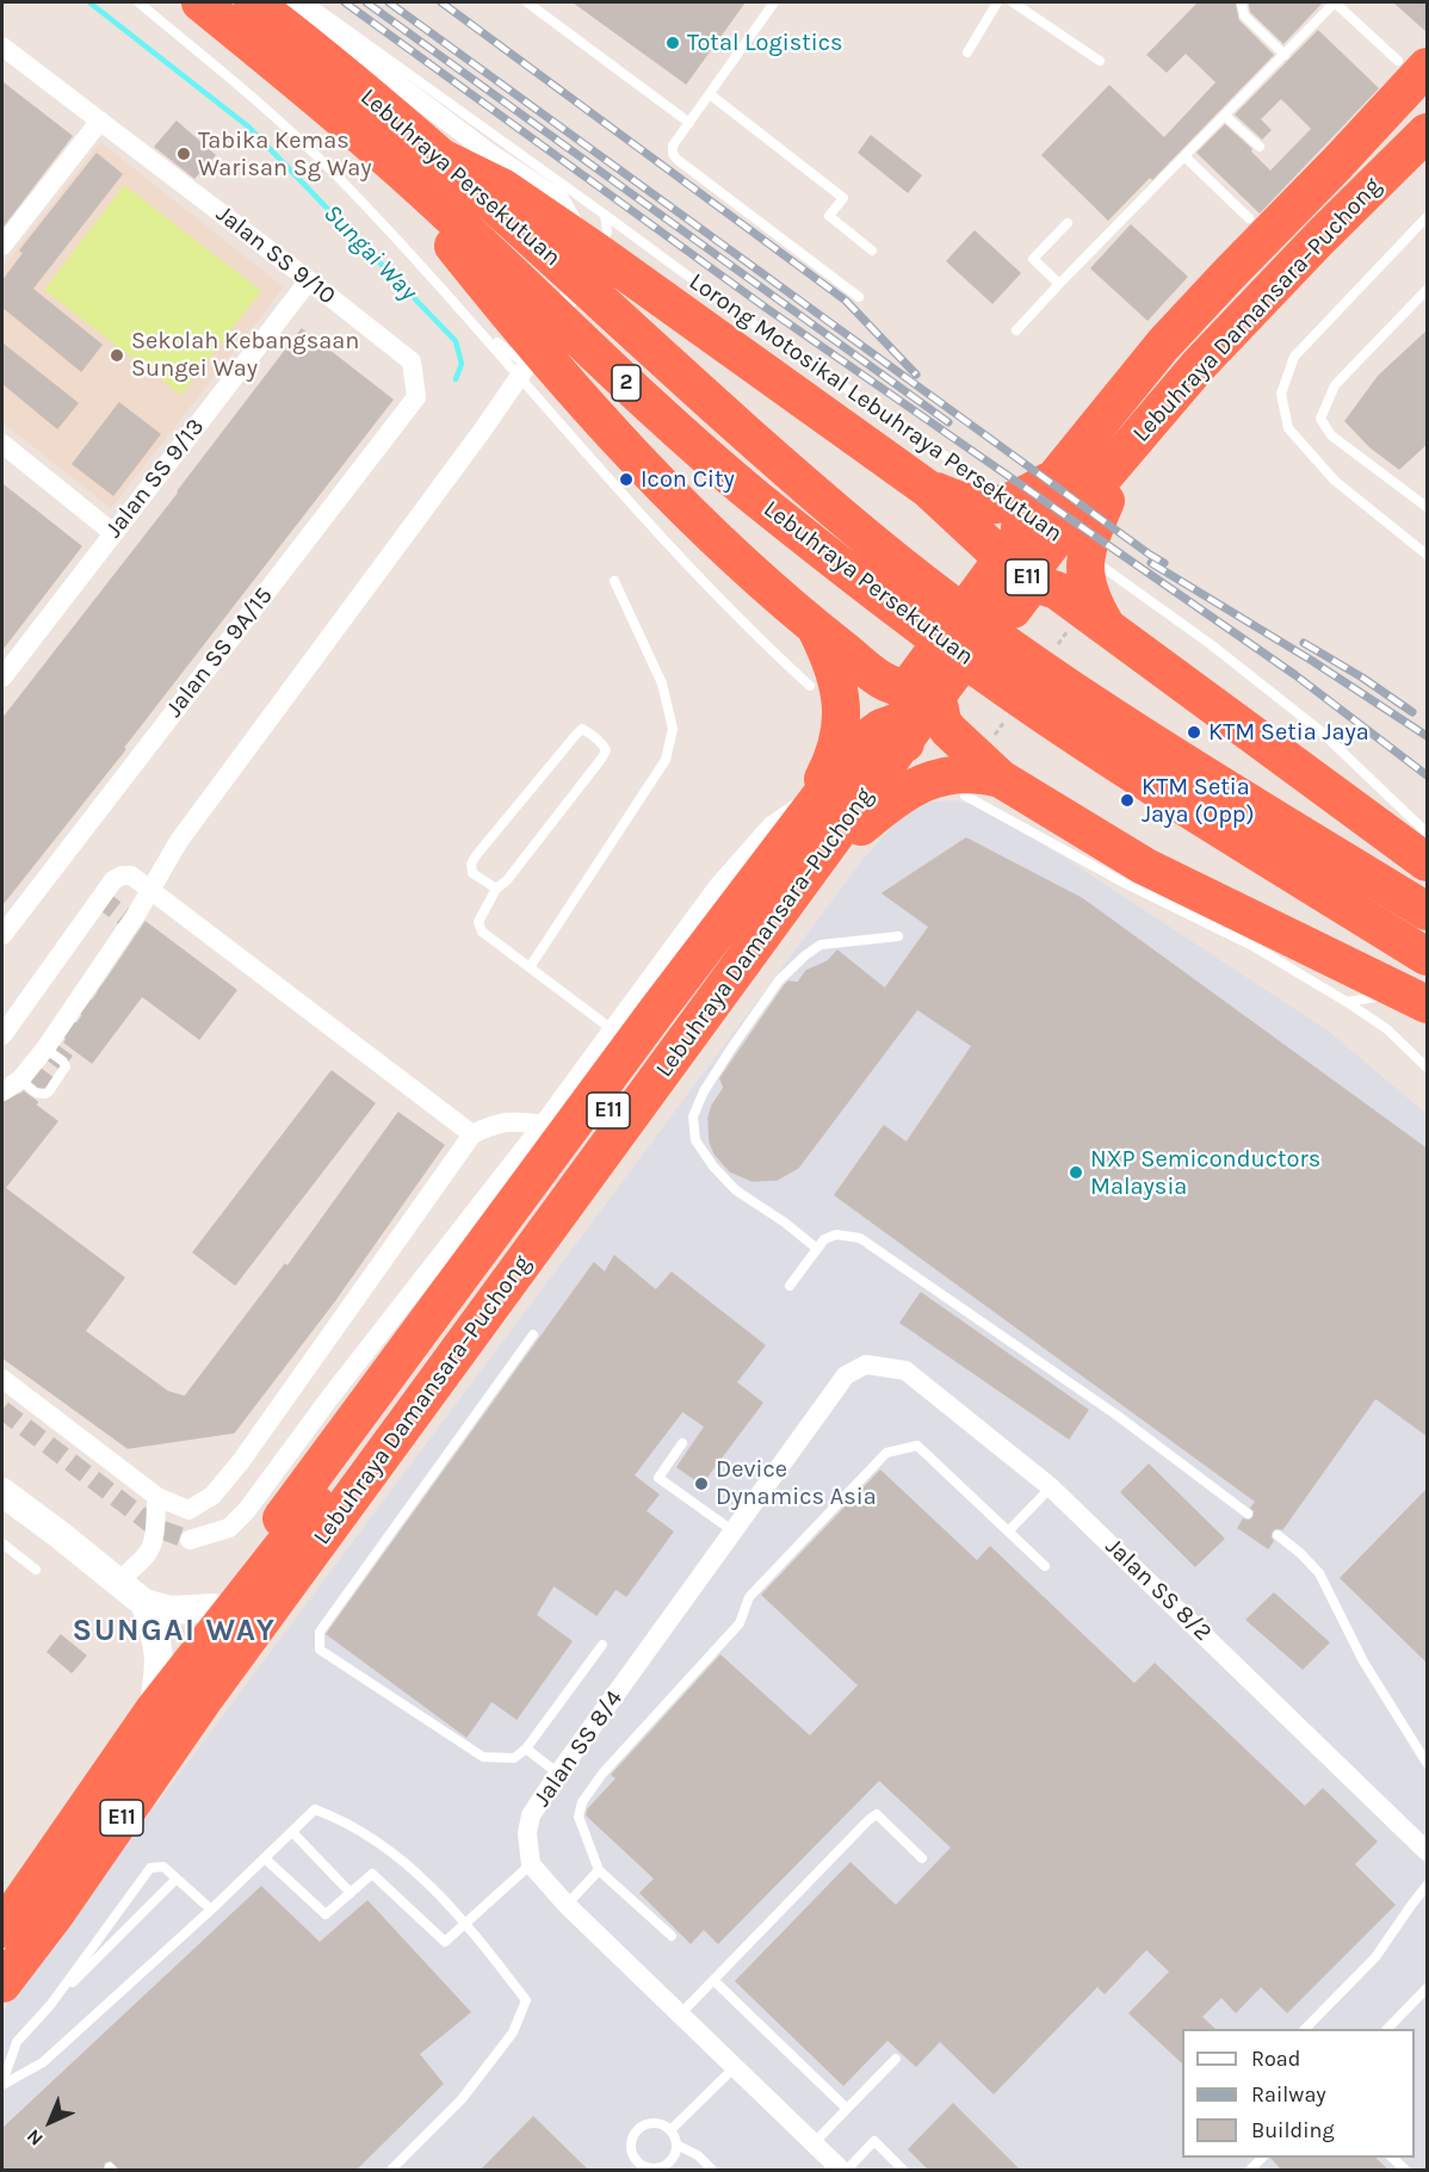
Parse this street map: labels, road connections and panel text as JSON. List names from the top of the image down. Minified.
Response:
{"streets":{"highway":["Lebuhraya Persekutuan","Lebuhraya Damansara–Puchong","2","E11"],"street":["Jalan SS 9/10","Jalan SS 9/13","Jalan SS 9A/15","Jalan SS 8/2","Jalan SS 8/4"],"lane":["Lorong Motosikal Lebuhraya Persekutuan"]},"crossings":[["Jalan SS 9/10","Jalan SS 9/13"],["Jalan SS 9/10","Jalan SS 9A/15"],["Jalan SS 8/2","Jalan SS 8/4"]],"districts":["SUNGAI WAY"],"water":["Sungai Way"],"places":["Total Logistics","Tabika Kemas Warisan Sg Way","Sekolah Kebangsaan Sungei Way","Icon City","KTM Setia Jaya","KTM Setia Jaya (Opp)","NXP Semiconductors Malaysia","Device Dynamics Asia"],"legend":["Road","Railway","Building"],"north":"bottom left"}
